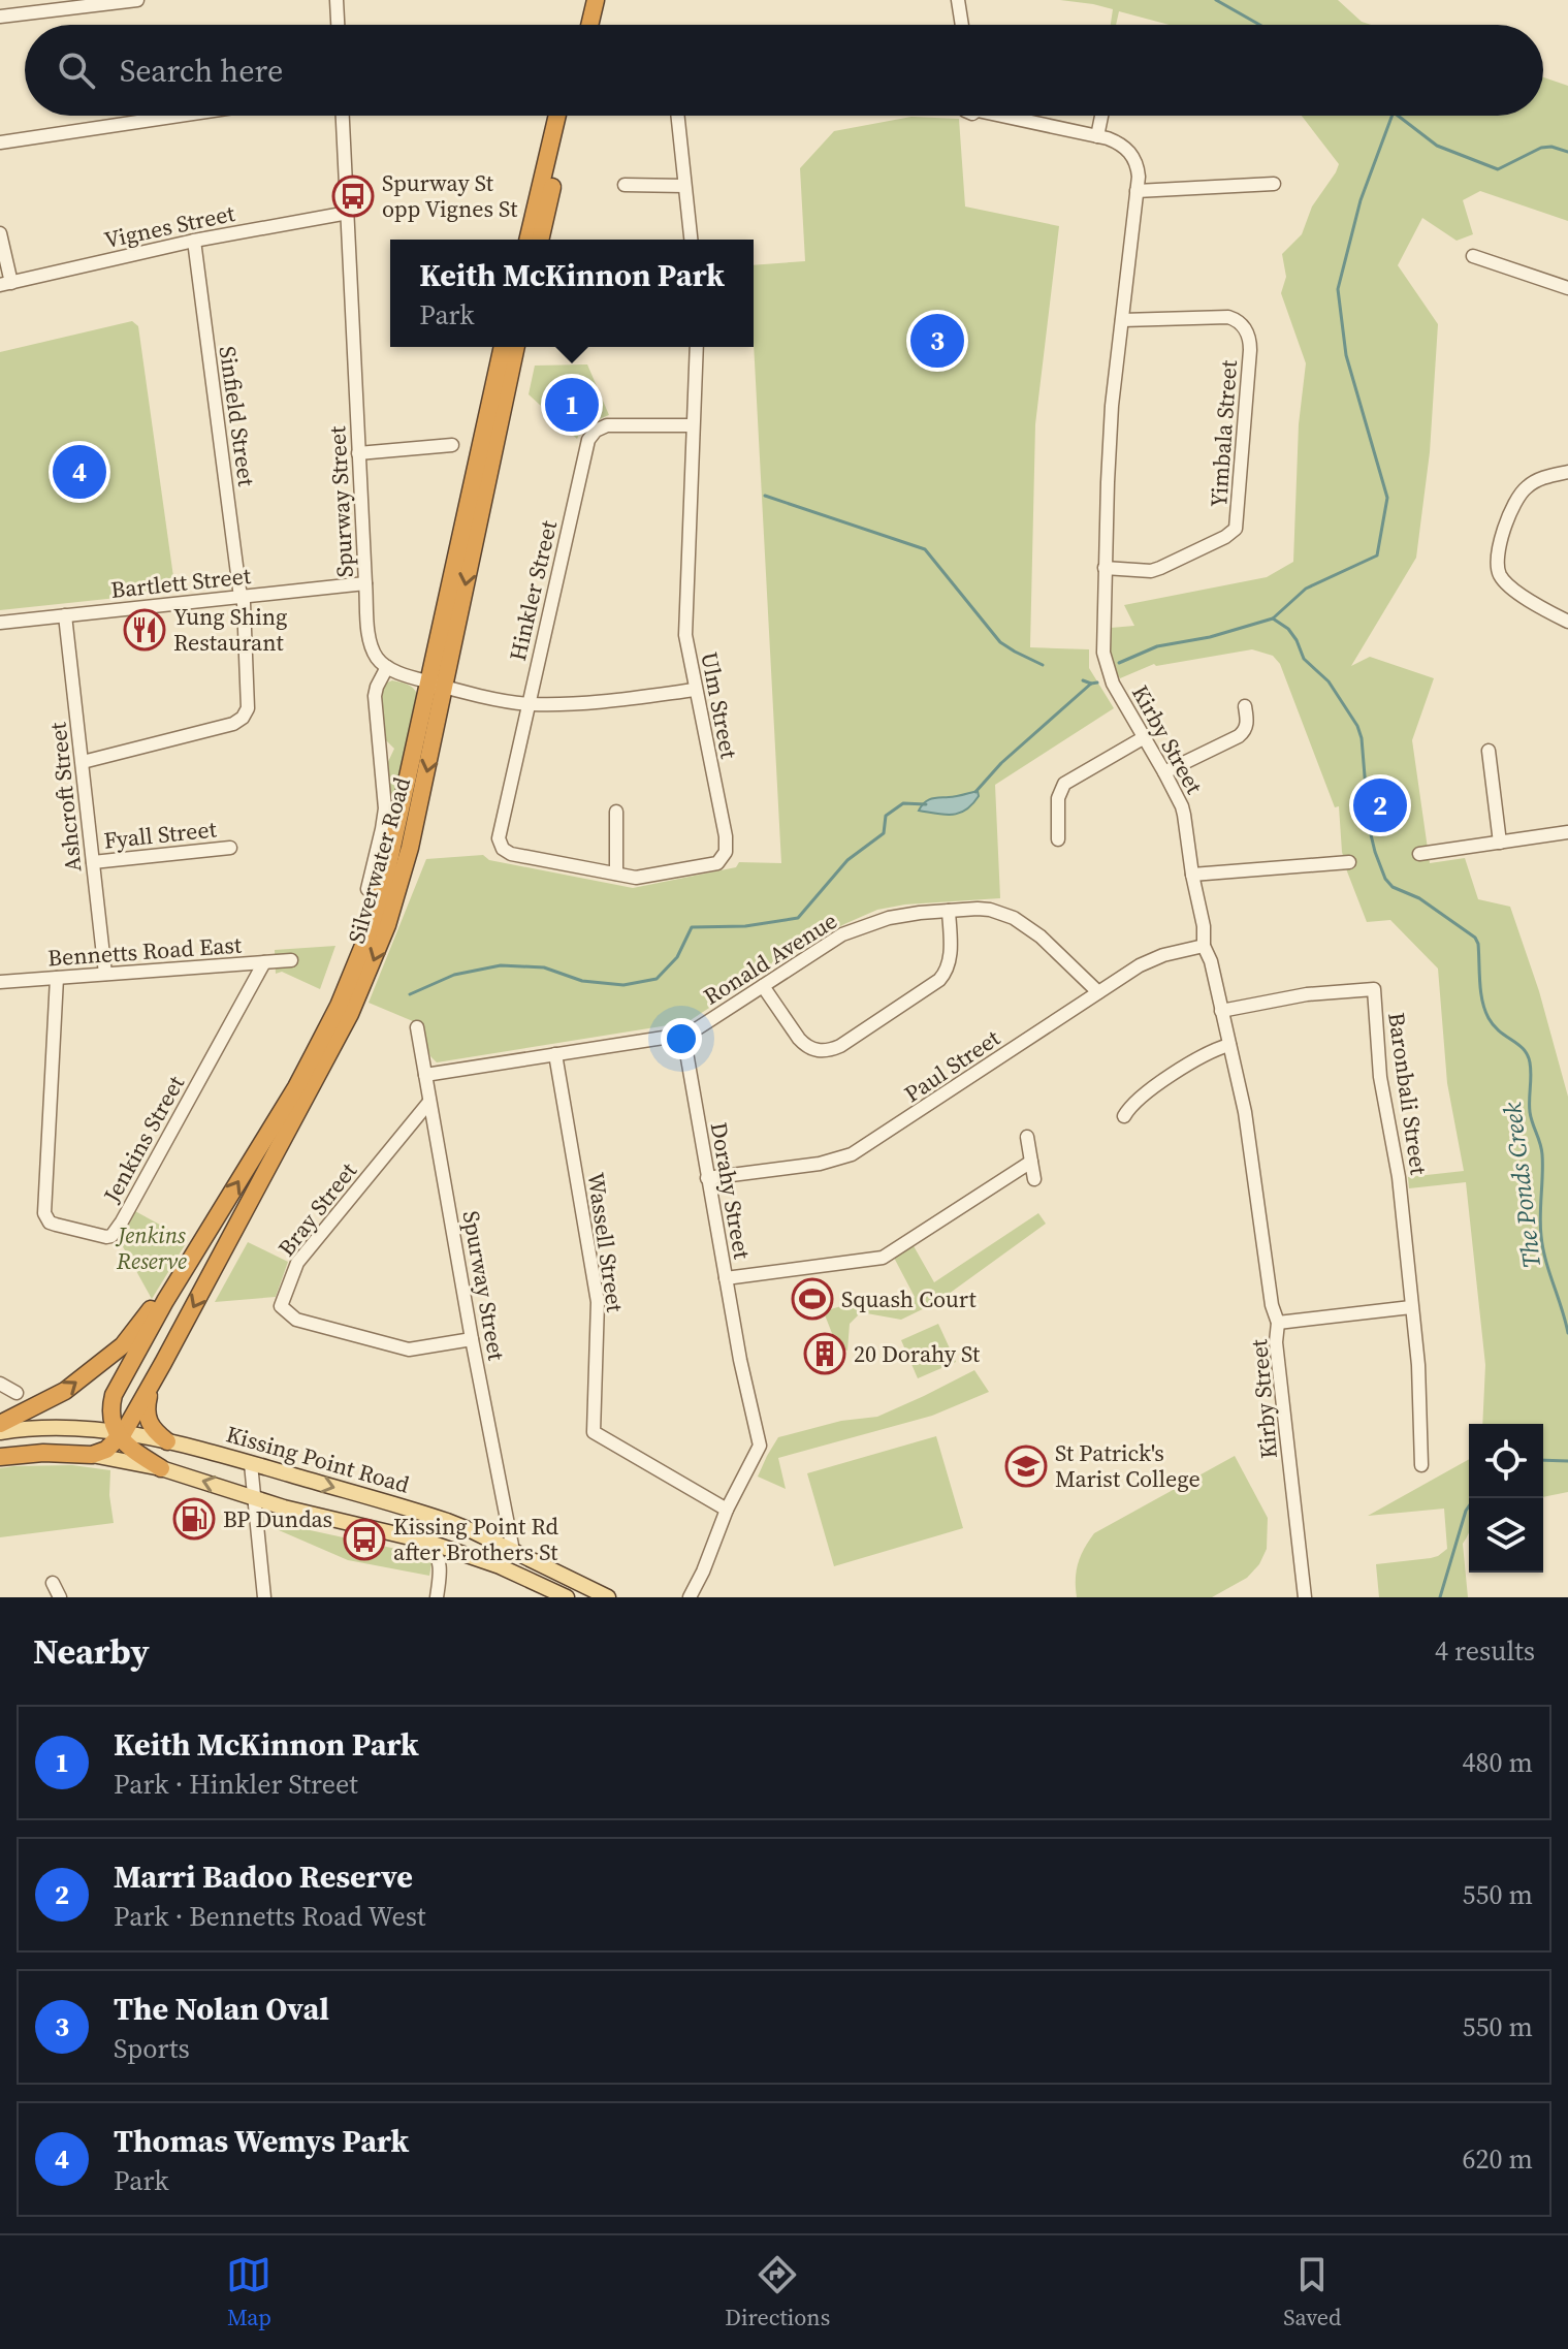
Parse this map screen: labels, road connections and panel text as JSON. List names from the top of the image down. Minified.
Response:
{"streets":{"highway":["Silverwater Road"],"main road":["Kissing Point Road"],"street":["Vignes Street","Sinfield Street","Yimbala Street","Spurway Street","Bartlett Street","Hinkler Street","Ulm Street","Kirby Street","Ashcroft Street","Fyall Street","Bennetts Road East","Ronald Avenue","Paul Street","Baronbali Street","Jenkins Street","Dorahy Street","Bray Street","Wassell Street"]},"crossings":[["Vignes Street","Sinfield Street"],["Vignes Street","Spurway Street"],["Sinfield Street","Bartlett Street"],["Sinfield Street","Ashcroft Street"],["Yimbala Street","Kirby Street"],["Spurway Street","Bartlett Street"],["Spurway Street","Bray Street"],["Spurway Street","Kissing Point Road"],["Bartlett Street","Ashcroft Street"],["Hinkler Street","Ulm Street"],["Kirby Street","Paul Street"],["Kirby Street","Baronbali Street"],["Ashcroft Street","Fyall Street"],["Ashcroft Street","Bennetts Road East"],["Silverwater Road","Kissing Point Road"],["Bennetts Road East","Jenkins Street"],["Ronald Avenue","Paul Street"],["Ronald Avenue","Dorahy Street"],["Paul Street","Dorahy Street"],["Dorahy Street","Wassell Street"]],"water":["The Ponds Creek"],"parks":["Jenkins Reserve"],"places":{"bus stop":["Spurway St opp Vignes St","Kissing Point Rd after Brothers St"],"restaurant":["Yung Shing Restaurant"],"sports":["Squash Court"],"building":["20 Dorahy St"],"school or university":["St Patrick's Marist College"],"fuel station":["BP Dundas"]},"page":{"search":"Search here","popup":["Keith McKinnon Park","Park"],"pins":["3","1","4","2"],"heading":["Nearby","4 results"],"list":[{"mark":"1","name":"Keith McKinnon Park","note":"Park · Hinkler Street","value":"480 m"},{"mark":"2","name":"Marri Badoo Reserve","note":"Park · Bennetts Road West","value":"550 m"},{"mark":"3","name":"The Nolan Oval","note":"Sports","value":"550 m"},{"mark":"4","name":"Thomas Wemys Park","note":"Park","value":"620 m"}],"nav":["Map","Directions","Saved"]}}
